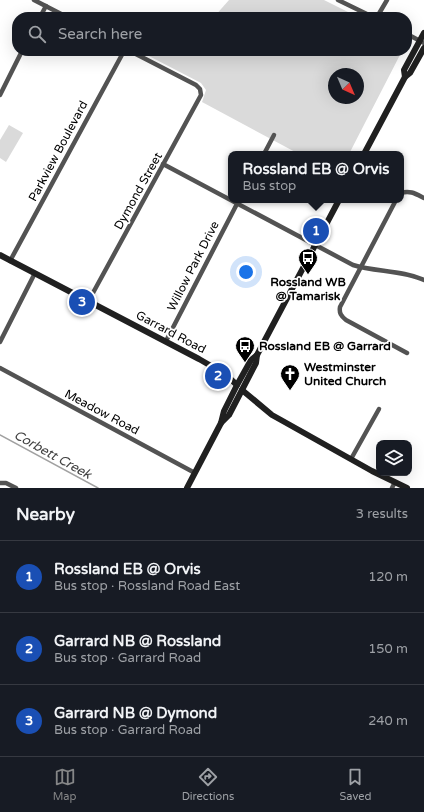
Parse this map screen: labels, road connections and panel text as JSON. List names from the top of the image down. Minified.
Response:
{"streets":{"main road":["Garrard Road"],"street":["Parkview Boulevard","Dymond Street","Willow Park Drive","Meadow Road"]},"crossings":[["Parkview Boulevard","Garrard Road"],["Dymond Street","Garrard Road"],["Willow Park Drive","Garrard Road"]],"water":["Corbett Creek"],"places":{"bus stop":["Rossland WB @ Tamarisk","Rossland EB @ Garrard"],"church":["Westminster United Church"]},"north":"bottom right","page":{"search":"Search here","popup":["Rossland EB @ Orvis","Bus stop"],"pins":["1","3","2"],"heading":["Nearby","3 results"],"list":[{"mark":"1","name":"Rossland EB @ Orvis","note":"Bus stop · Rossland Road East","value":"120 m"},{"mark":"2","name":"Garrard NB @ Rossland","note":"Bus stop · Garrard Road","value":"150 m"},{"mark":"3","name":"Garrard NB @ Dymond","note":"Bus stop · Garrard Road","value":"240 m"}],"nav":["Map","Directions","Saved"]}}
